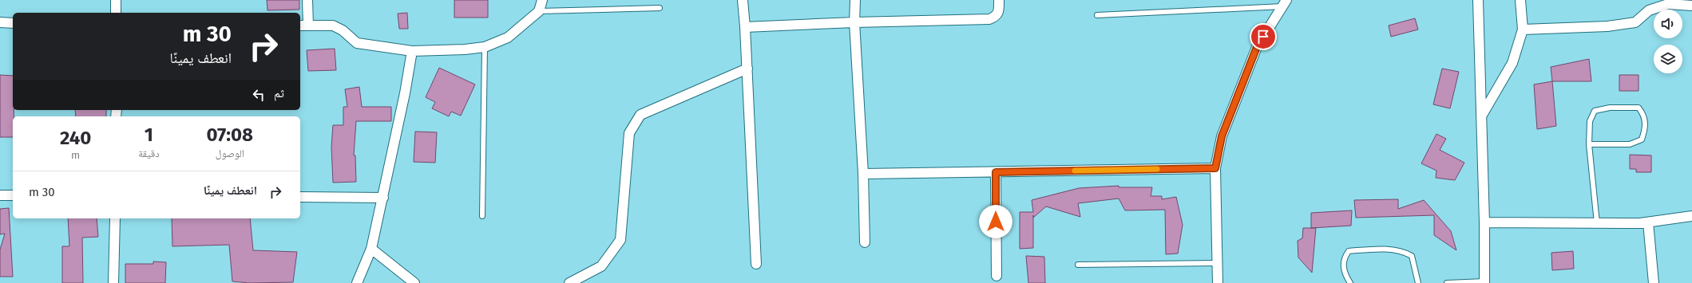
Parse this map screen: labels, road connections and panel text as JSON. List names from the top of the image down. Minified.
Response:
{"page":{"turn":["30 m","انعطف يمينًا"],"then":"ثم","eta":["07:08","الوصول","1","دقيقة","240","m"],"list":[{"name":"انعطف يمينًا","value":"30 m"}]}}
